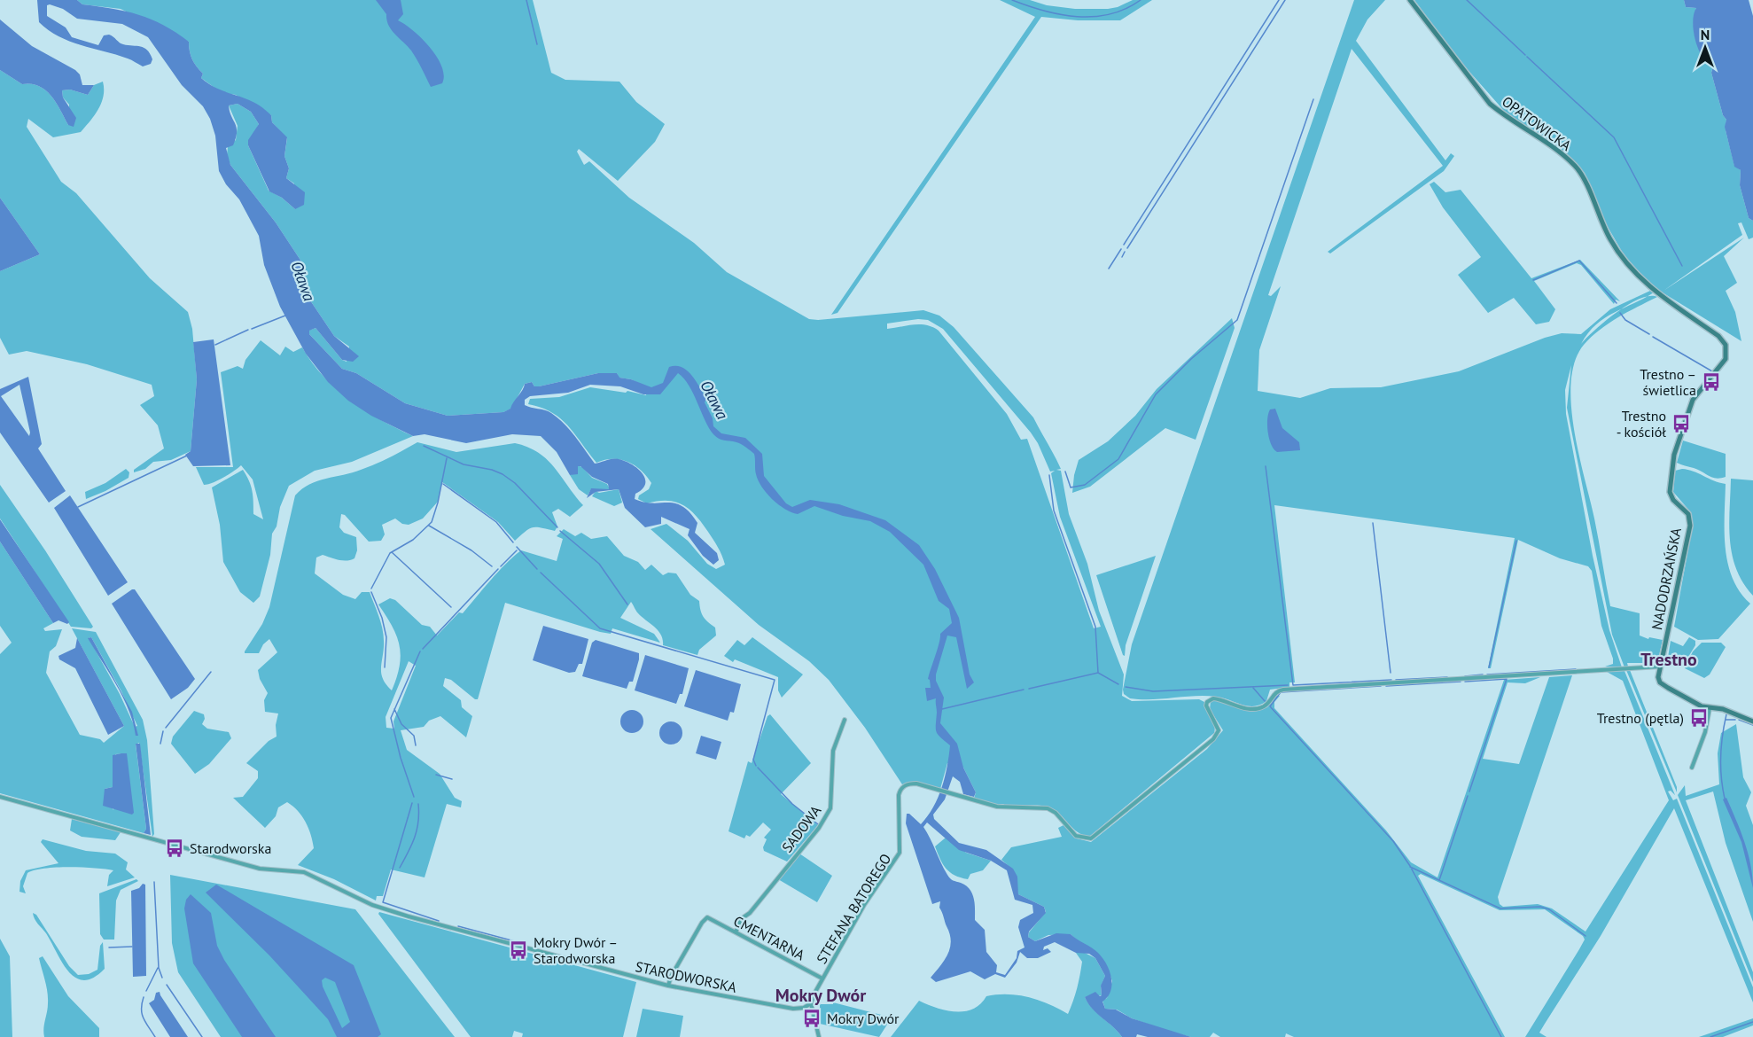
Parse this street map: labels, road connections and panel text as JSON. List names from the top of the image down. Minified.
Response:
{"streets":{"street":["OPATOWICKA","NADODRZAŃSKA","SADOWA","STEFANA BATOREGO","CMENTARNA","STARODWORSKA"]},"crossings":[["OPATOWICKA","NADODRZAŃSKA"],["NADODRZAŃSKA","STEFANA BATOREGO"],["SADOWA","CMENTARNA"],["STEFANA BATOREGO","CMENTARNA"],["STEFANA BATOREGO","STARODWORSKA"],["CMENTARNA","STARODWORSKA"]],"districts":["Trestno","Mokry Dwór"],"water":["Oława"],"places":{"bus stop":["Trestno – świetlica","Trestno - kościół","Trestno (pętla)","Starodworska","Mokry Dwór – Starodworska","Mokry Dwór"]},"north":"top"}
